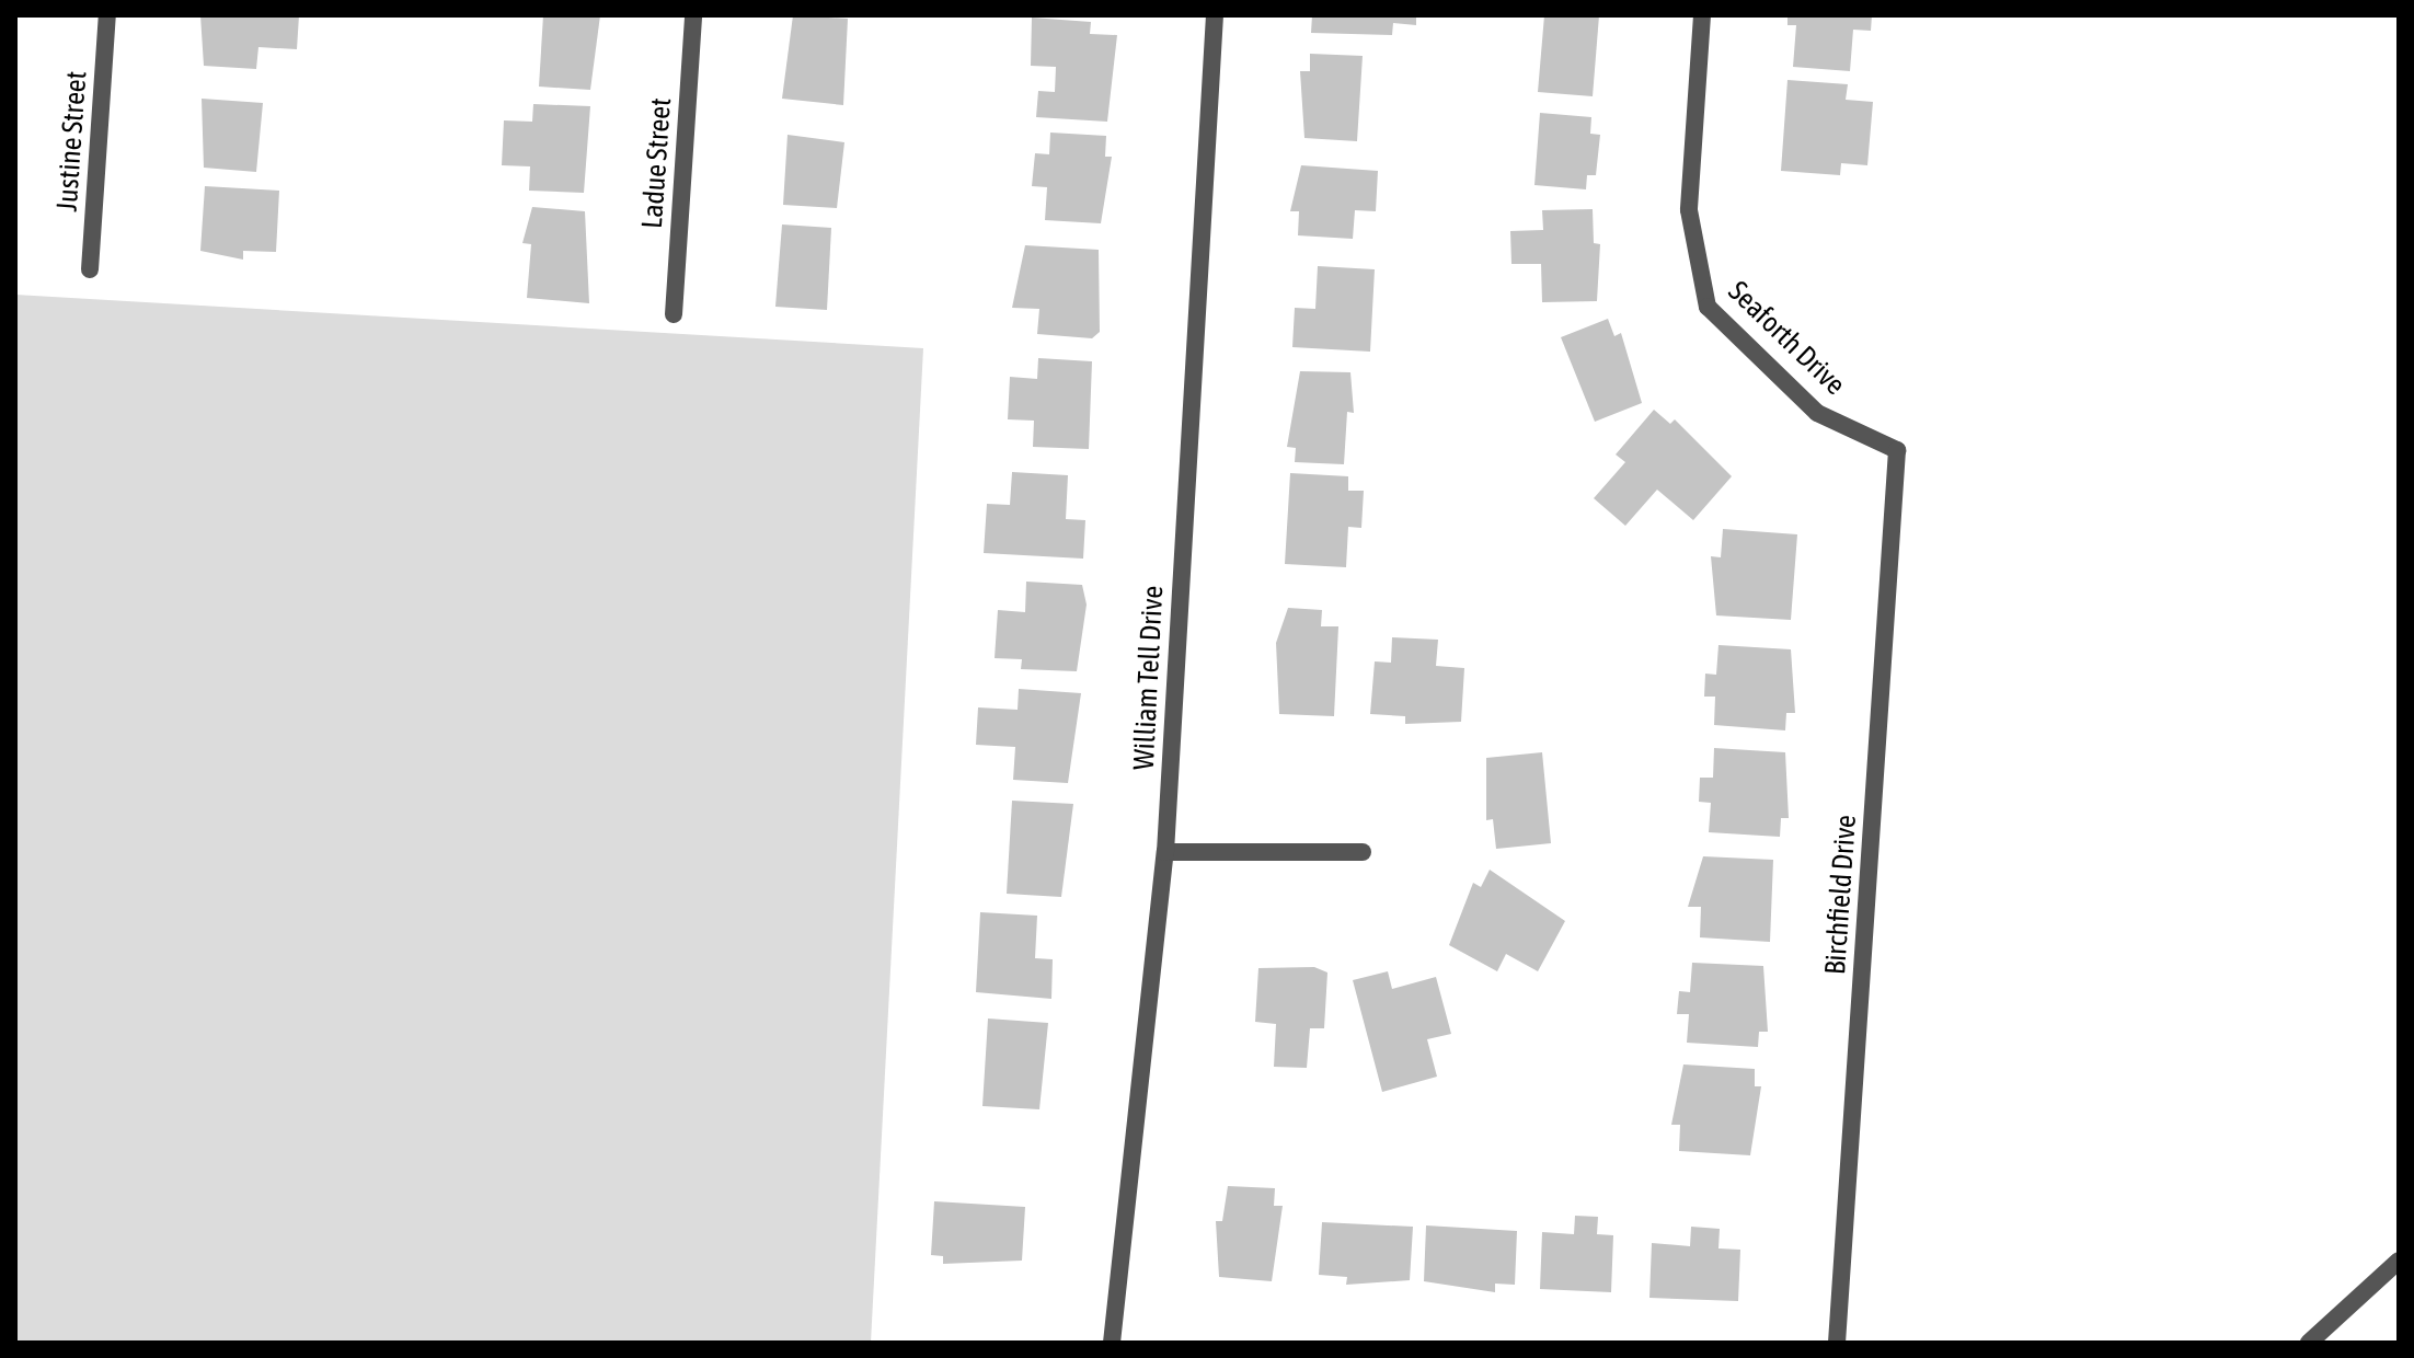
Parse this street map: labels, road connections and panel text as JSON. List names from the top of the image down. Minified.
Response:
{"streets":{"street":["Justine Street","Ladue Street","Seaforth Drive","William Tell Drive","Birchfield Drive"]},"crossings":[["Seaforth Drive","Birchfield Drive"]]}
